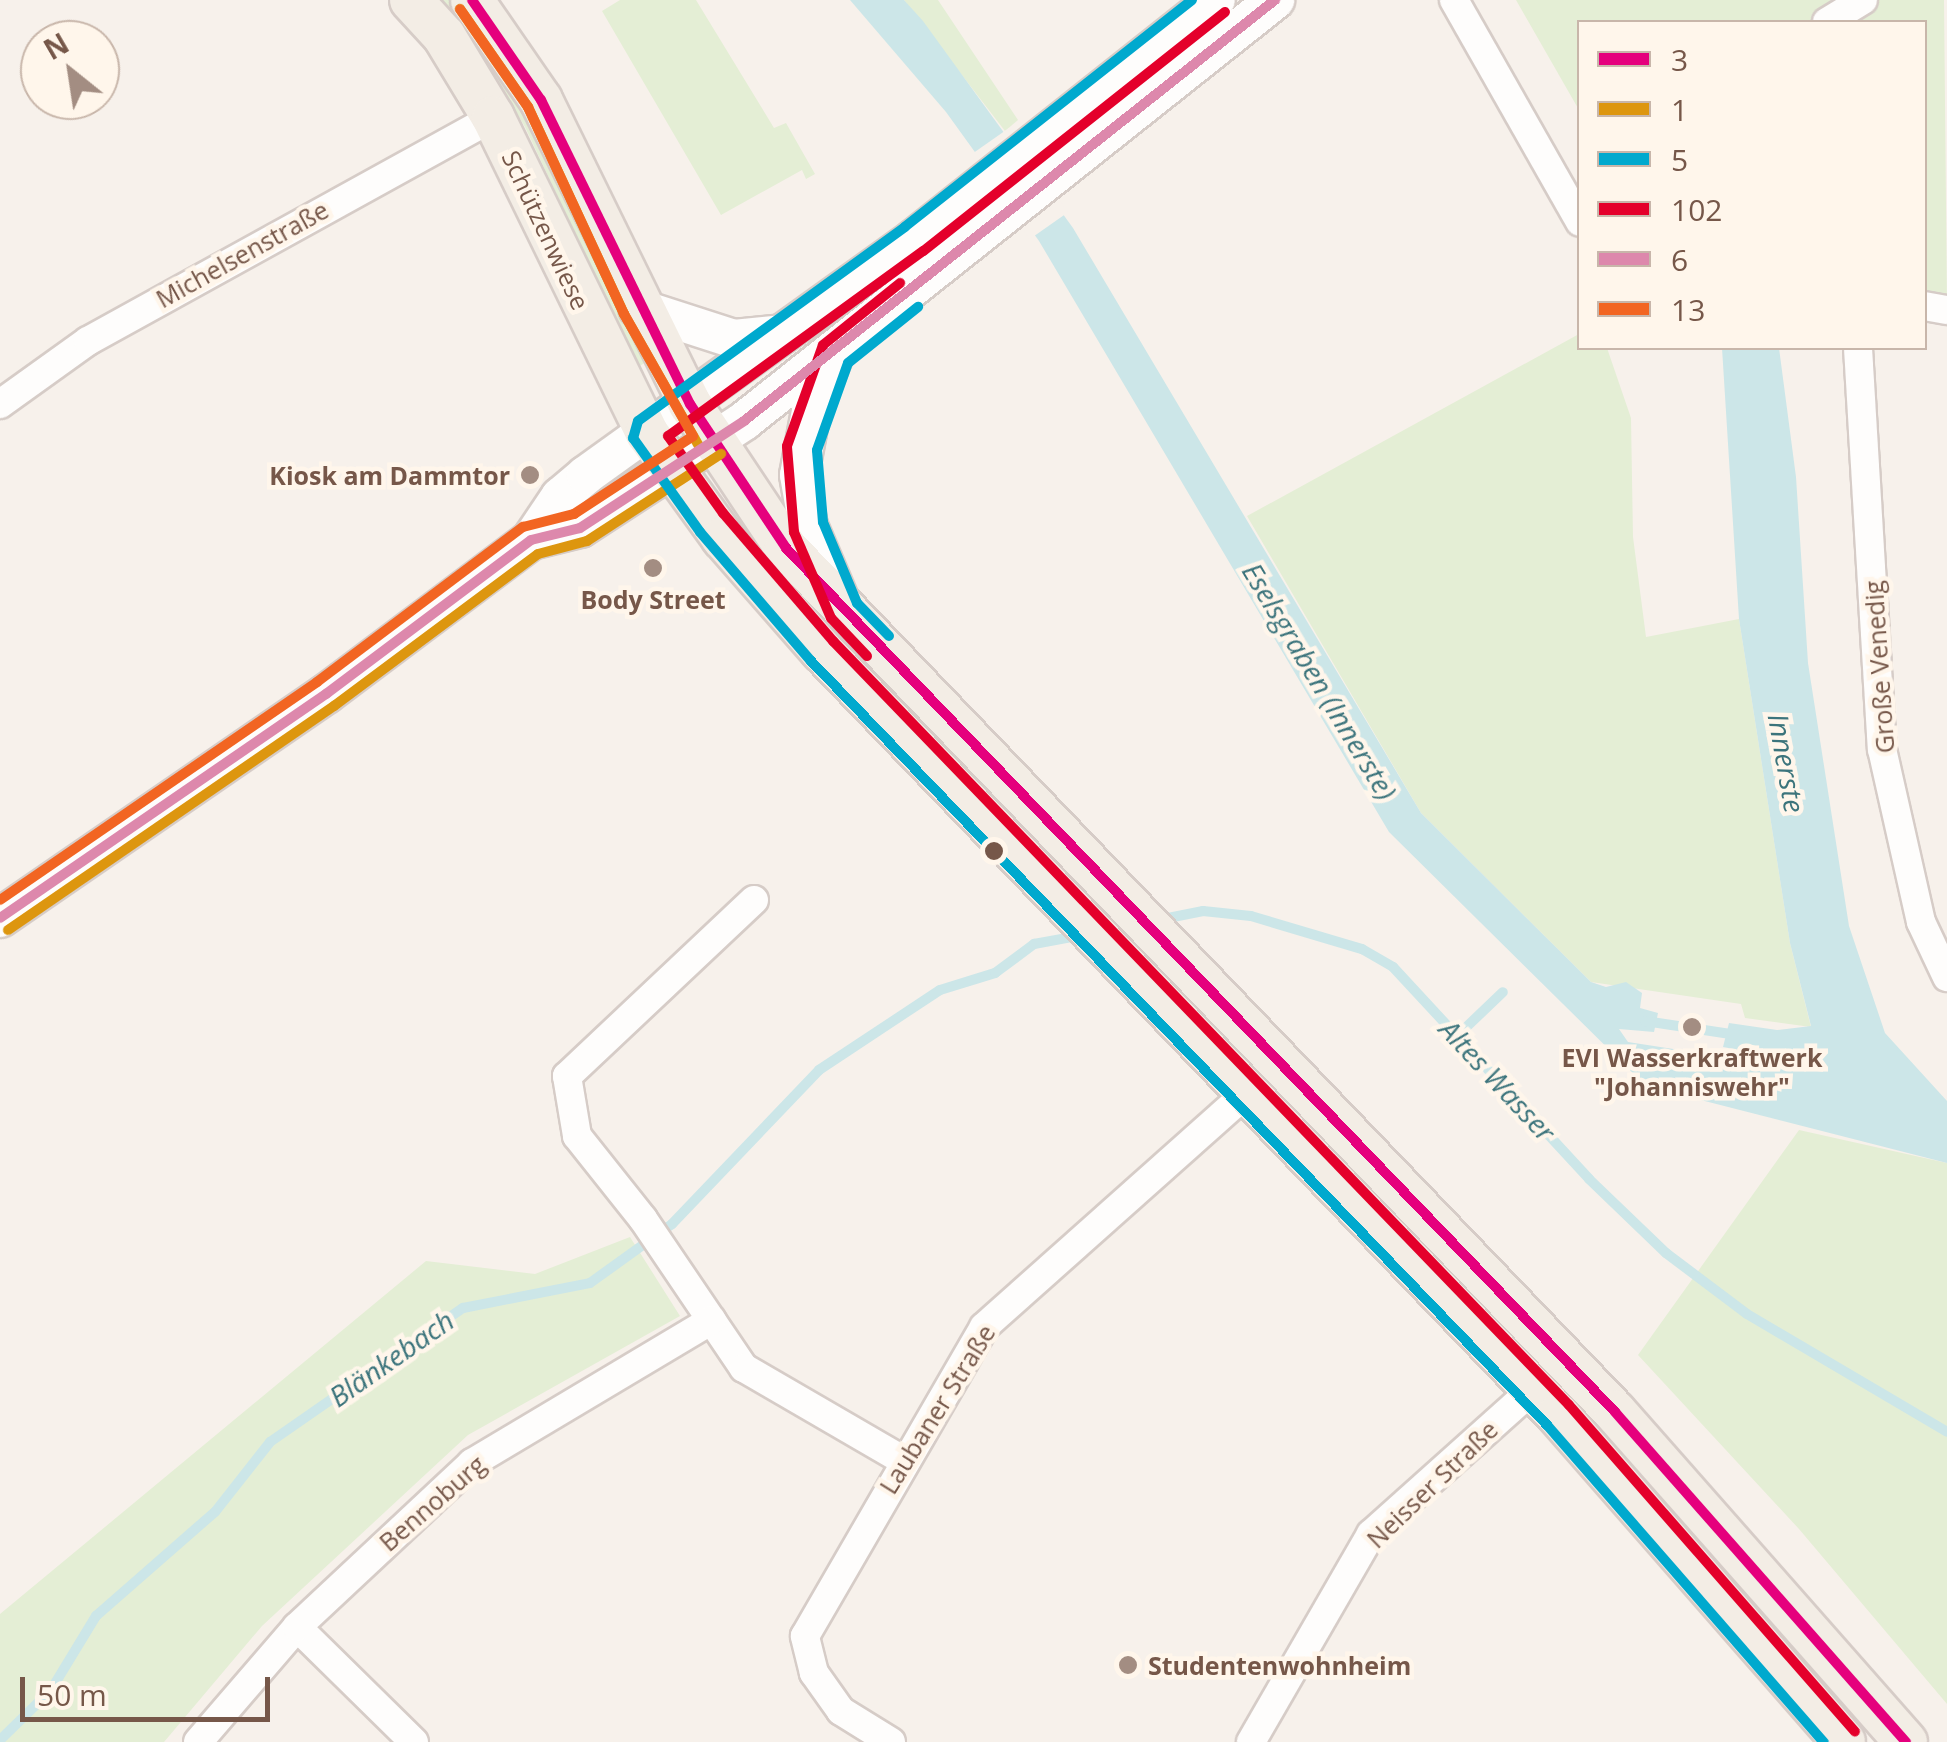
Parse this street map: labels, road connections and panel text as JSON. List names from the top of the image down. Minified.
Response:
{"streets":{"main road":["Schützenwiese"],"street":["Michelsenstraße","Große Venedig","Laubaner Straße","Neisser Straße","Bennoburg"]},"crossings":[["Schützenwiese","Michelsenstraße"],["Schützenwiese","Laubaner Straße"],["Schützenwiese","Neisser Straße"]],"water":["Eselsgraben (Innerste)","Innerste","Altes Wasser","Blänkebach"],"places":["Kiosk am Dammtor","Body Street","EVI Wasserkraftwerk \"Johanniswehr\"","Studentenwohnheim"],"lines":["transit line 3","transit line 5","transit line 6","transit line 1","transit line 13","transit line 102"],"legend":["3","1","5","102","6","13"],"scale_bar":"50 m","north":"top left"}
